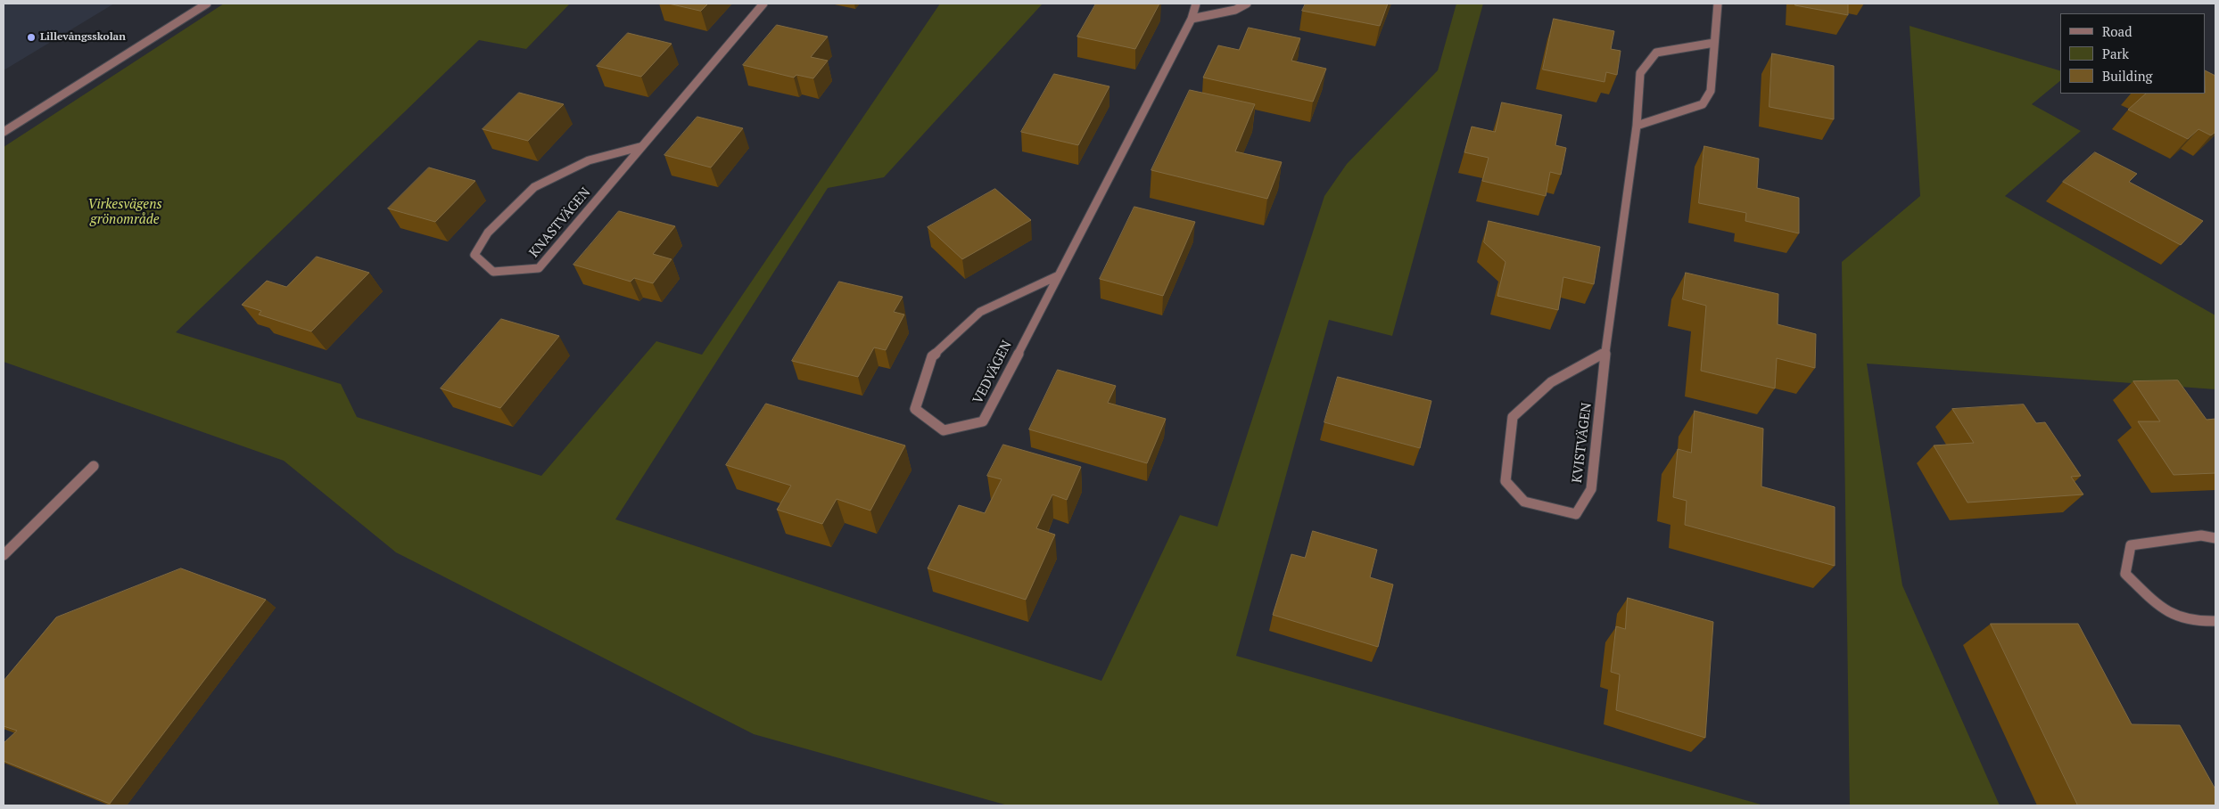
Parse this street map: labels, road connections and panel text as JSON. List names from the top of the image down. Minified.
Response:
{"streets":{"street":["KNASTVÄGEN","VEDVÄGEN","KVISTVÄGEN"]},"parks":["Virkesvägens grönområde"],"places":["Lillevångsskolan"],"legend":["Road","Park","Building"]}
